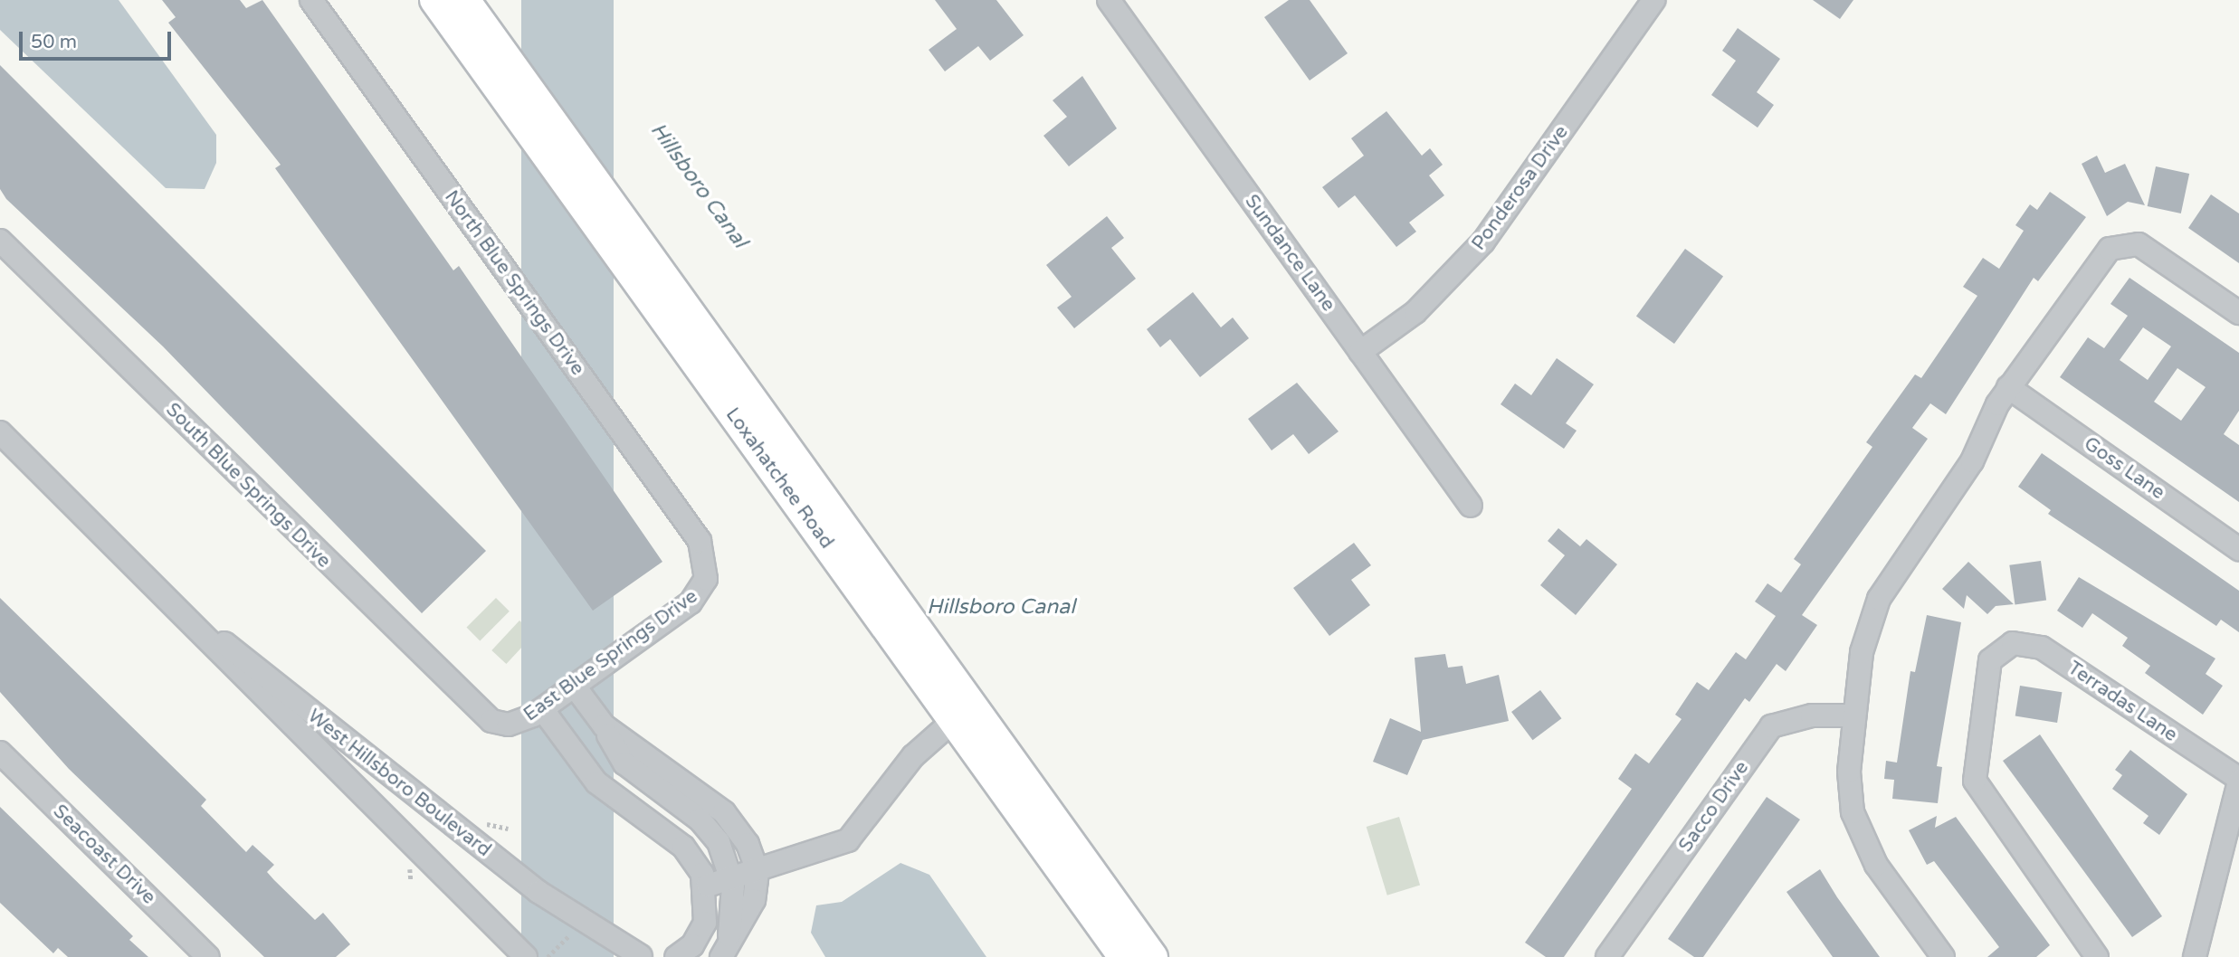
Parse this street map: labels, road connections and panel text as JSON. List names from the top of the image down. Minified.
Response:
{"streets":{"main road":["Loxahatchee Road"],"street":["Ponderosa Drive","Sundance Lane","North Blue Springs Drive","Goss Lane","South Blue Springs Drive","East Blue Springs Drive","Terradas Lane","West Hillsboro Boulevard","Sacco Drive","Seacoast Drive"]},"crossings":[["Ponderosa Drive","Sundance Lane"],["North Blue Springs Drive","East Blue Springs Drive"],["South Blue Springs Drive","East Blue Springs Drive"]],"water":["Hillsboro Canal"],"scale_bar":"50 m"}
